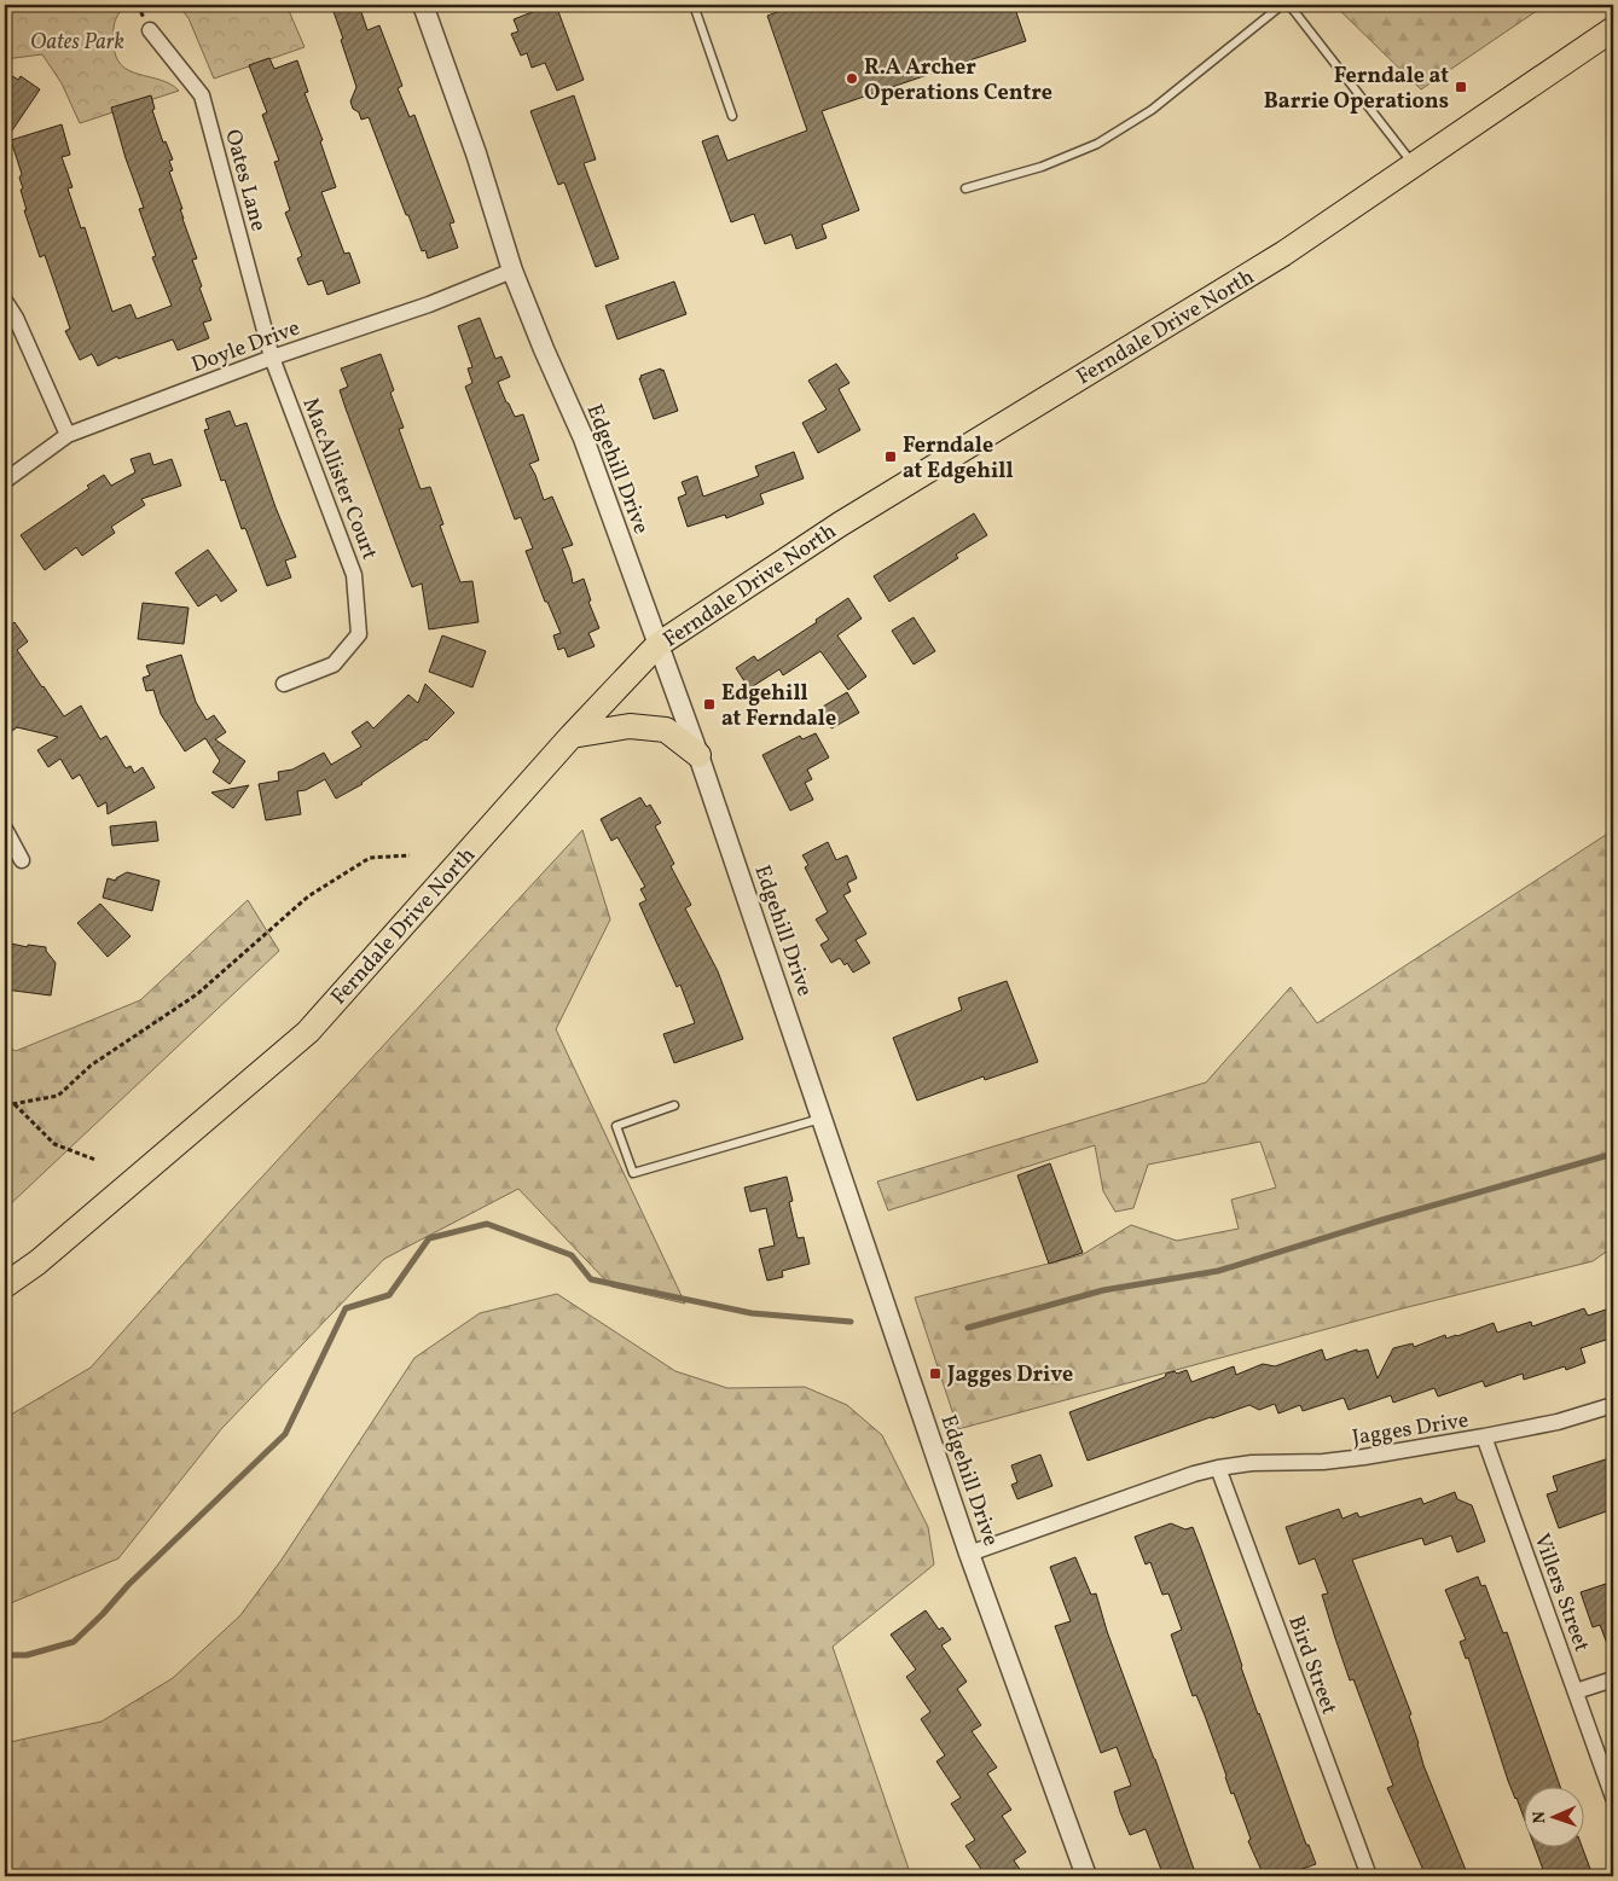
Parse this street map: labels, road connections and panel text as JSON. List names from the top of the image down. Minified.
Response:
{"streets":{"main road":["Ferndale Drive North"],"street":["Oates Lane","Doyle Drive","Edgehill Drive","MacAllister Court","Jagges Drive","Villers Street","Bird Street"]},"crossings":[["Oates Lane","Doyle Drive"],["Oates Lane","MacAllister Court"],["Ferndale Drive North","Edgehill Drive"],["Doyle Drive","Edgehill Drive"],["Doyle Drive","MacAllister Court"],["Edgehill Drive","Jagges Drive"],["Jagges Drive","Villers Street"],["Jagges Drive","Bird Street"]],"parks":["Oates Park"],"places":{"other":["R.A Archer Operations Centre"],"transit":["Ferndale at Barrie Operations","Ferndale at Edgehill","Edgehill at Ferndale","Jagges Drive"]},"north":"left"}
